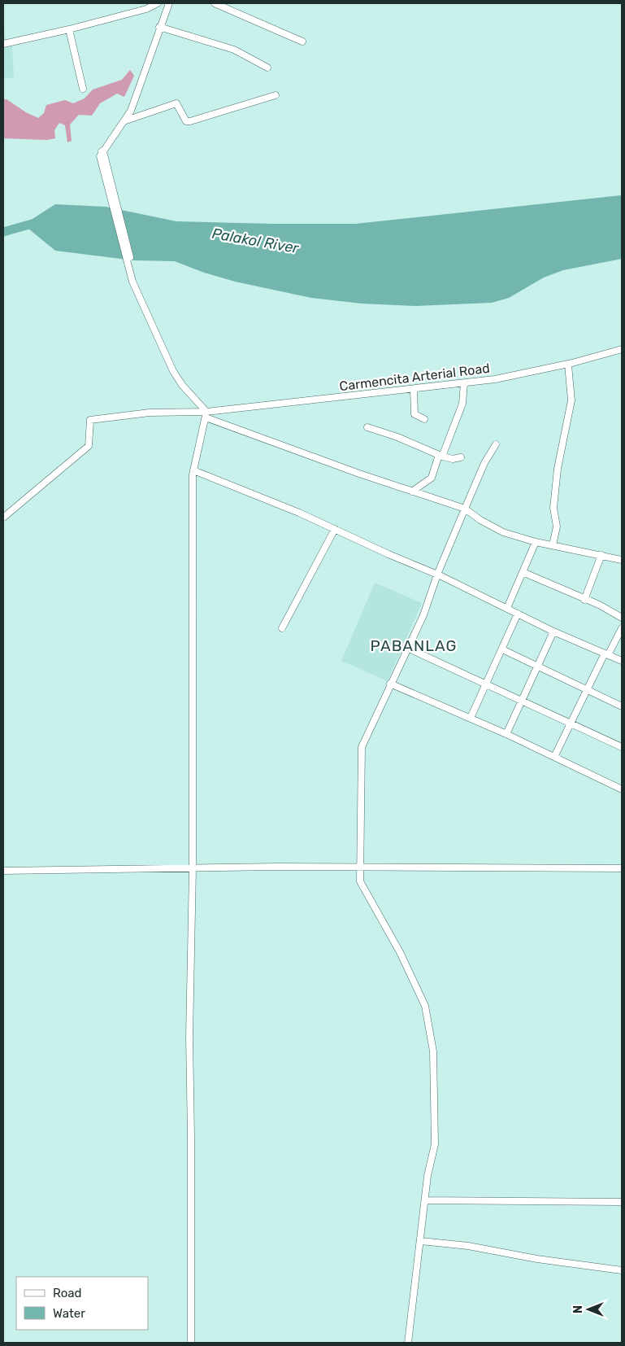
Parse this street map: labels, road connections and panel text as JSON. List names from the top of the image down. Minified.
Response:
{"streets":{"street":["Carmencita Arterial Road"]},"districts":["PABANLAG"],"water":["Palakol River"],"legend":["Road","Water"],"north":"left"}
